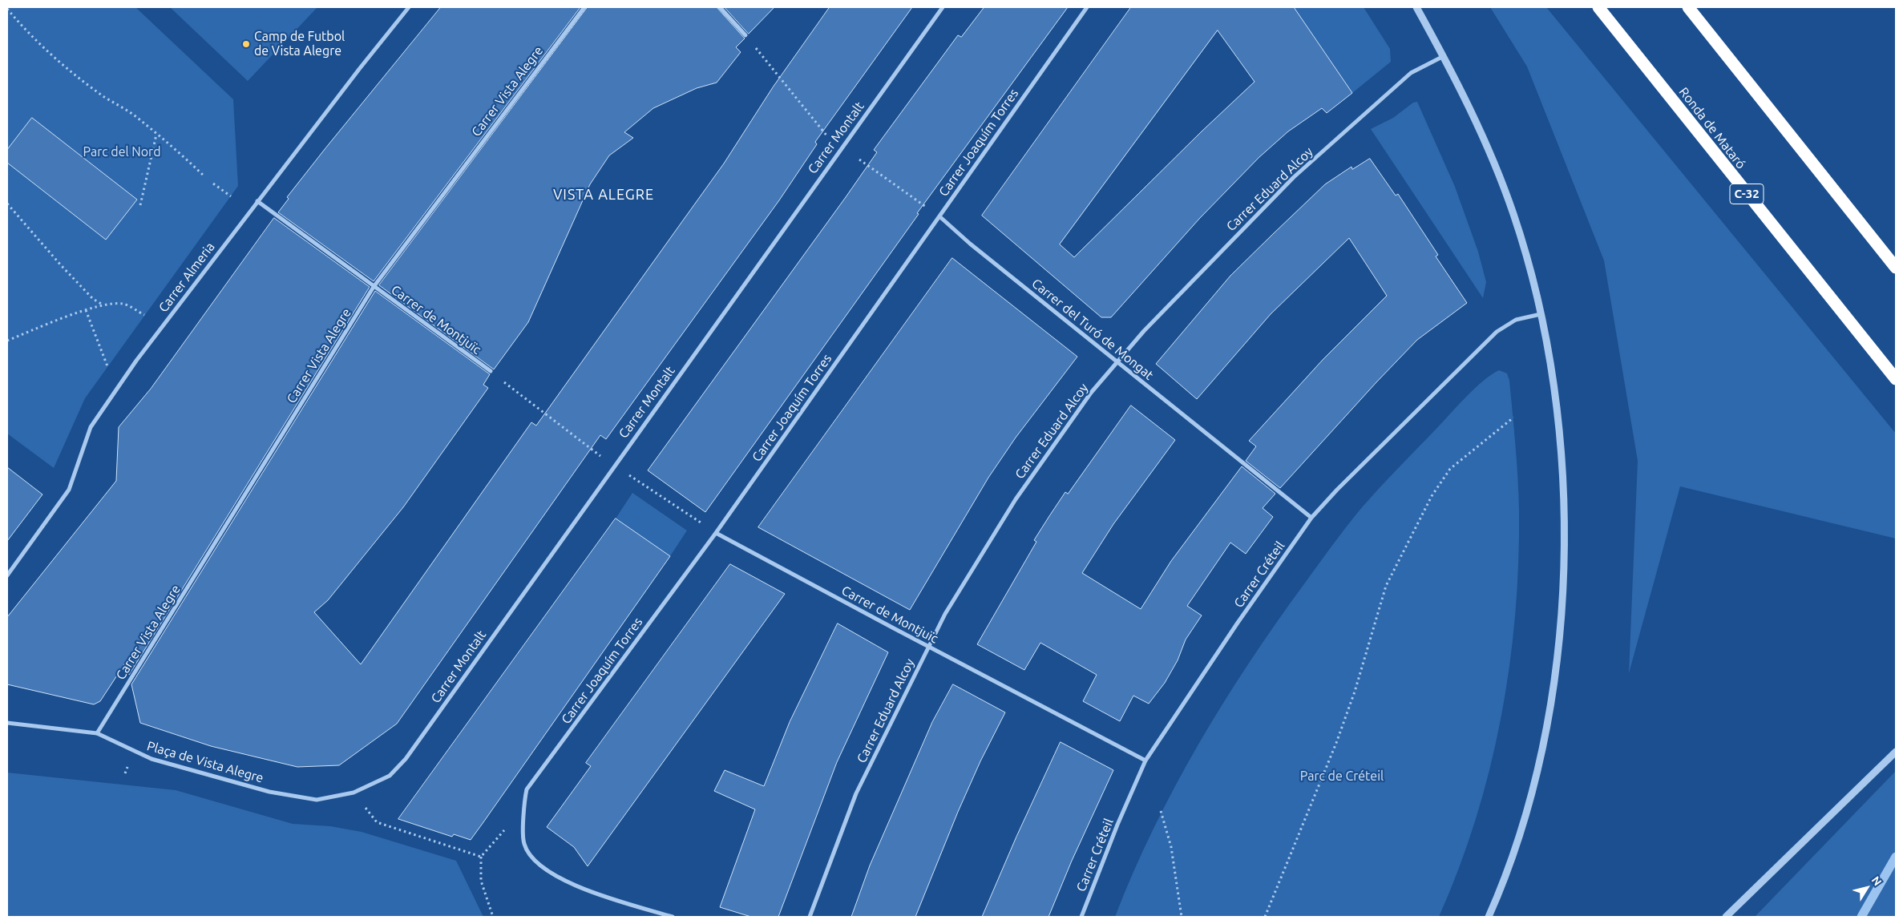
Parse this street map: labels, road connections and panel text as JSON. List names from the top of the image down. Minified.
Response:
{"streets":{"highway":["Ronda de Mataró","C-32"],"street":["Carrer Vista Alegre","Carrer Montalt","Carrer Joaquím Torres","Carrer Eduard Alcoy","Carrer Almeria","Carrer de Montjuïc","Carrer del Turó de Mongat","Carrer Créteil","Plaça de Vista Alegre"]},"crossings":[["Carrer Vista Alegre","Carrer de Montjuïc"],["Carrer Vista Alegre","Plaça de Vista Alegre"],["Carrer Montalt","Plaça de Vista Alegre"],["Carrer Joaquím Torres","Carrer de Montjuïc"],["Carrer Joaquím Torres","Carrer del Turó de Mongat"],["Carrer Eduard Alcoy","Carrer de Montjuïc"],["Carrer Eduard Alcoy","Carrer del Turó de Mongat"],["Carrer Almeria","Carrer de Montjuïc"],["Carrer de Montjuïc","Carrer Créteil"],["Carrer del Turó de Mongat","Carrer Créteil"]],"districts":["VISTA ALEGRE"],"parks":["Parc del Nord","Parc de Créteil"],"places":["Camp de Futbol de Vista Alegre"],"north":"top right"}
